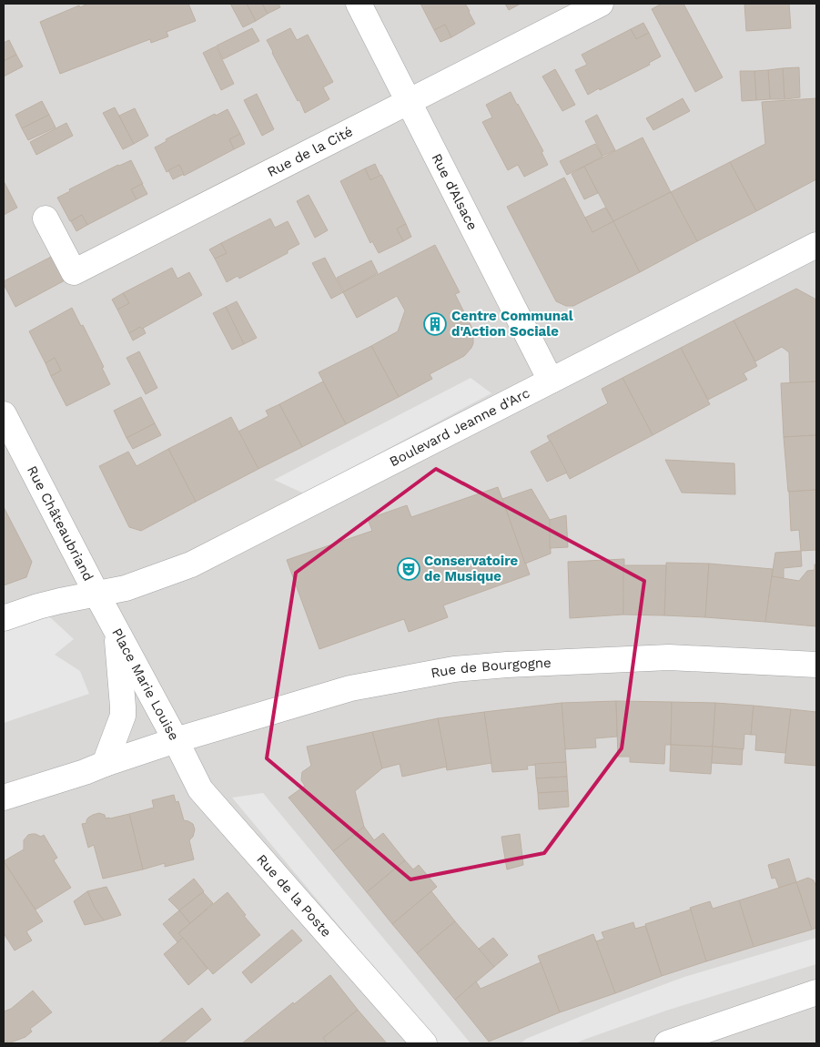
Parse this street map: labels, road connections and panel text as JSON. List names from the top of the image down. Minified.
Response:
{"streets":{"street":["Rue de la Cité","Rue d'Alsace","Boulevard Jeanne d'Arc","Rue Châteaubriand","Rue de Bourgogne","Place Marie Louise","Rue de la Poste"]},"crossings":[["Rue de la Cité","Rue d'Alsace"],["Rue d'Alsace","Boulevard Jeanne d'Arc"],["Boulevard Jeanne d'Arc","Rue Châteaubriand"],["Rue Châteaubriand","Place Marie Louise"],["Rue de Bourgogne","Place Marie Louise"],["Rue de Bourgogne","Rue de la Poste"],["Place Marie Louise","Rue de la Poste"]],"places":{"building":["Centre Communal d'Action Sociale"],"theatre":["Conservatoire de Musique"]}}
